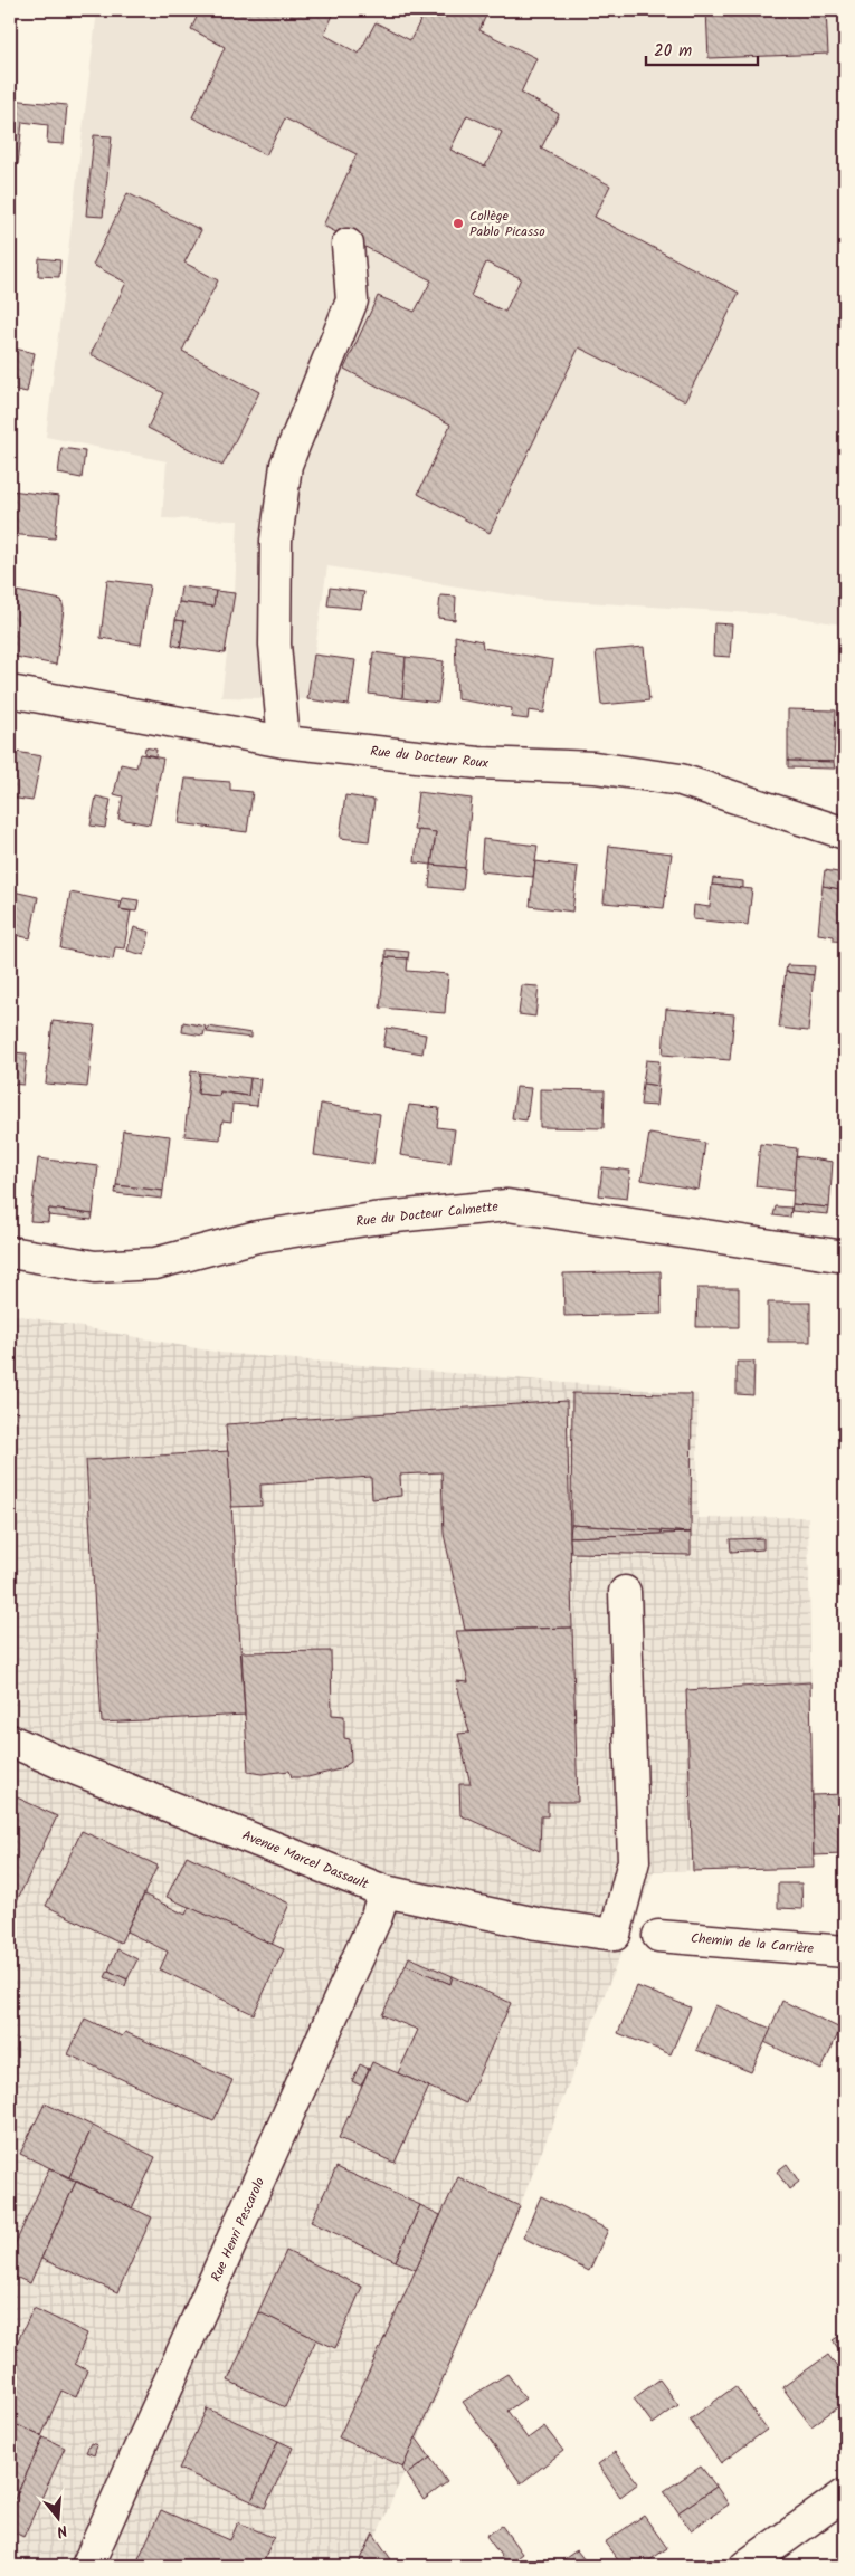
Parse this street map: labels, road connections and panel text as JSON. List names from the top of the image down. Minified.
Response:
{"streets":{"street":["Rue du Docteur Roux","Rue du Docteur Calmette","Avenue Marcel Dassault","Chemin de la Carrière","Rue Henri Pescarolo"]},"crossings":[["Avenue Marcel Dassault","Rue Henri Pescarolo"]],"places":["Collège Pablo Picasso"],"scale_bar":"20 m","north":"bottom"}
